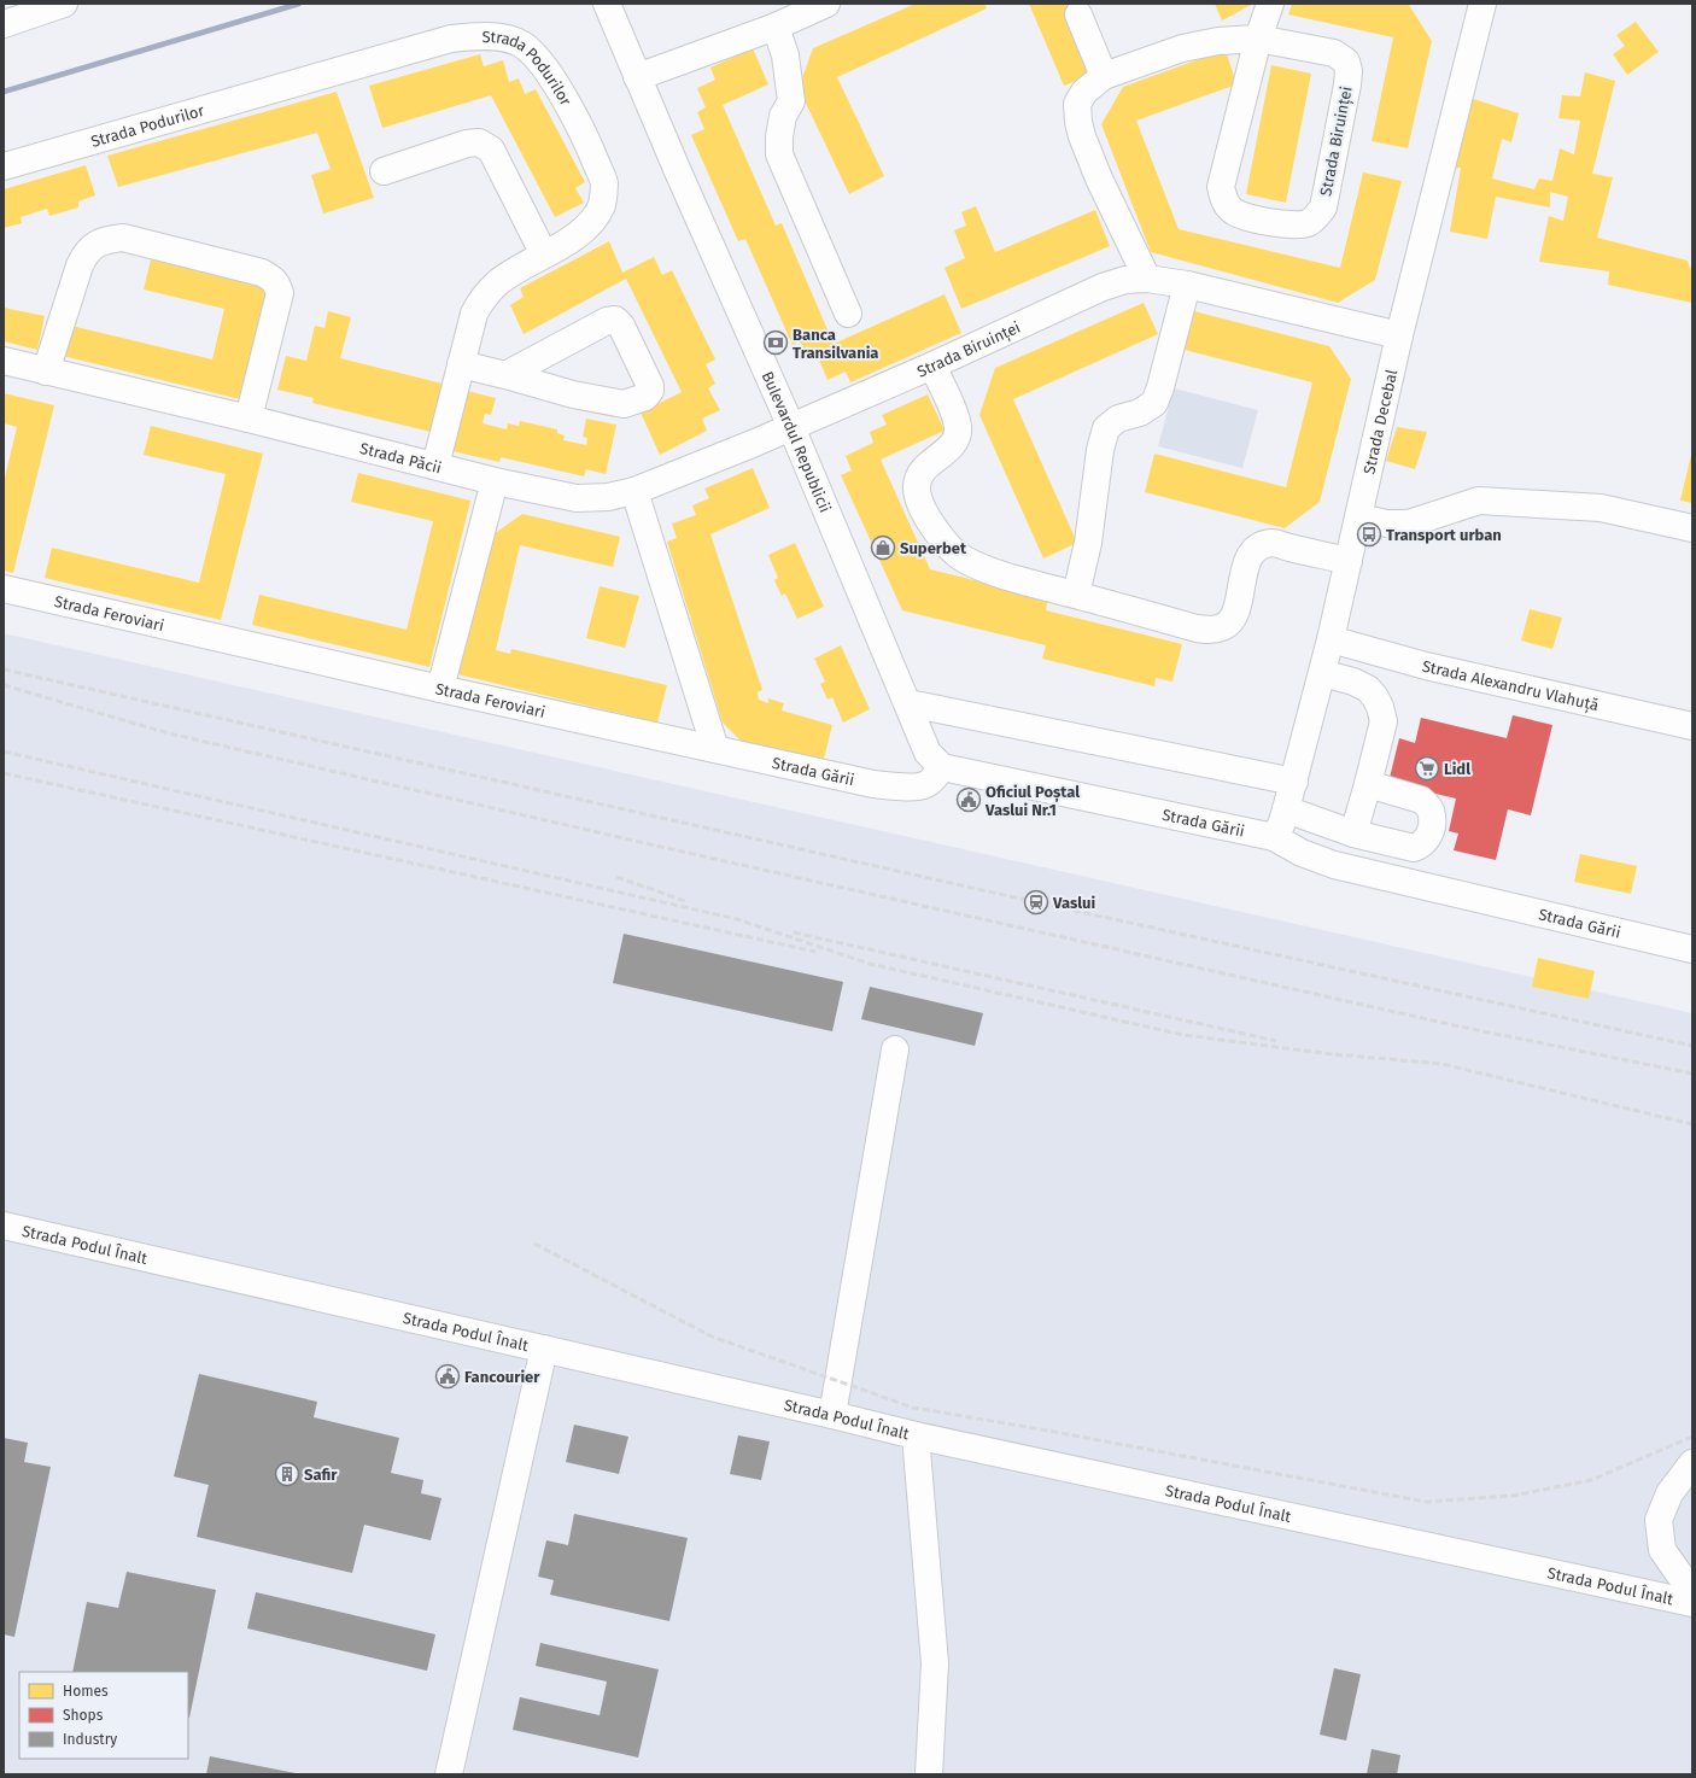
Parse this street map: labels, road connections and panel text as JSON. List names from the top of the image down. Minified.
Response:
{"streets":{"street":["Strada Podurilor","Strada Biruinței","Strada Decebal","Bulevardul Republicii","Strada Păcii","Strada Feroviari","Strada Alexandru Vlahuță","Strada Gării","Strada Podul Înalt"]},"crossings":[["Strada Podurilor","Strada Păcii"],["Strada Biruinței","Strada Decebal"],["Strada Biruinței","Bulevardul Republicii"],["Strada Biruinței","Strada Păcii"],["Strada Decebal","Strada Alexandru Vlahuță"],["Strada Decebal","Strada Gării"],["Bulevardul Republicii","Strada Păcii"],["Bulevardul Republicii","Strada Gării"],["Strada Feroviari","Strada Gării"]],"places":{"bank":["Banca Transilvania"],"bus stop":["Transport urban"],"shop":["Superbet"],"supermarket":["Lidl"],"public building":["Oficiul Poștal Vaslui Nr.1","Fancourier"],"station":["Vaslui"],"building":["Safir"]},"legend":["Homes","Shops","Industry"]}
